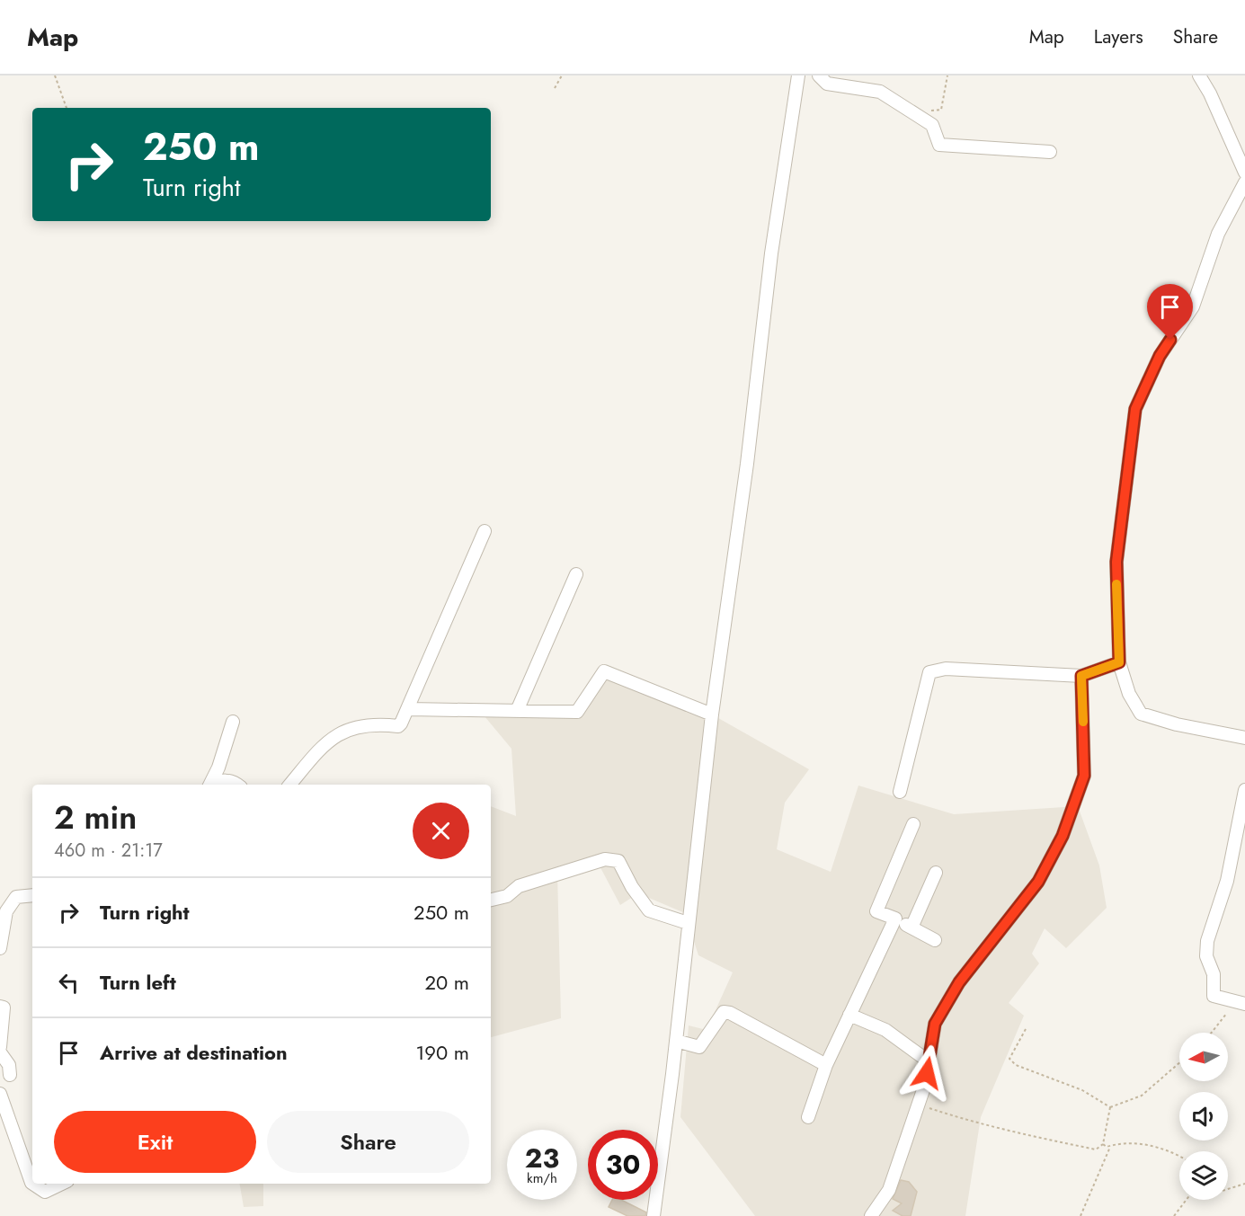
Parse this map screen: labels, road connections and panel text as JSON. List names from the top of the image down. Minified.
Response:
{"north":"left","page":{"header":"Map","nav":["Map","Layers","Share"],"turn":["250 m","Turn right"],"heading":["2 min","460 m · 21:17"],"list":[{"name":"Turn right","value":"250 m"},{"name":"Turn left","value":"20 m"},{"name":"Arrive at destination","value":"190 m"}],"buttons":["Exit","Share"],"speed":"23 km/h","limit":"30"}}
